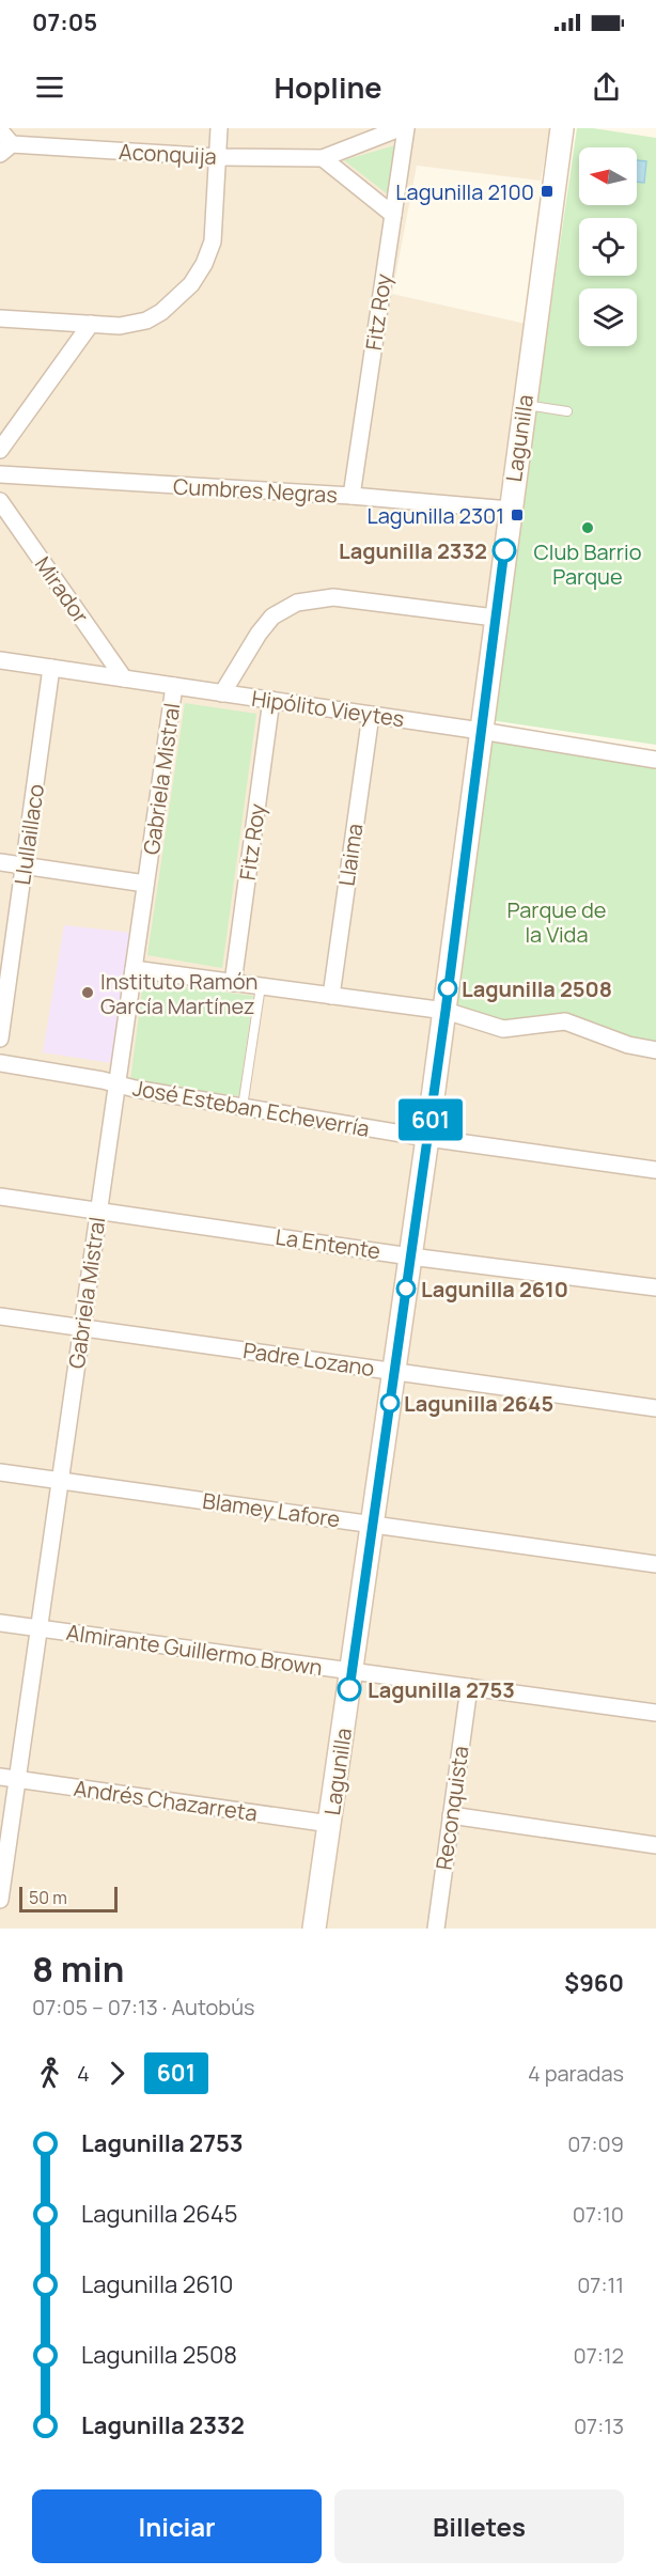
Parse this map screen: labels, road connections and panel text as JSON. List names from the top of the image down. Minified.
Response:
{"streets":{"main road":["Lagunilla"],"street":["Aconquija","Fitz Roy","Cumbres Negras","Mirador","Hipólito Vieytes","Gabriela Mistral","Llullaillaco","Llaima","José Esteban Echeverría","La Entente","Padre Lozano","Blamey Lafore","Almirante Guillermo Brown","Andrés Chazarreta","Reconquista"]},"crossings":[["Fitz Roy","Cumbres Negras"],["Fitz Roy","Hipólito Vieytes"],["Lagunilla","Cumbres Negras"],["Lagunilla","Hipólito Vieytes"],["Lagunilla","José Esteban Echeverría"],["Lagunilla","La Entente"],["Lagunilla","Padre Lozano"],["Lagunilla","Blamey Lafore"],["Lagunilla","Almirante Guillermo Brown"],["Lagunilla","Andrés Chazarreta"],["Mirador","Hipólito Vieytes"],["Hipólito Vieytes","Gabriela Mistral"],["Hipólito Vieytes","Llullaillaco"],["Hipólito Vieytes","Llaima"],["Gabriela Mistral","José Esteban Echeverría"],["Gabriela Mistral","La Entente"],["Gabriela Mistral","Padre Lozano"],["Gabriela Mistral","Blamey Lafore"],["Gabriela Mistral","Almirante Guillermo Brown"],["Gabriela Mistral","Andrés Chazarreta"],["Almirante Guillermo Brown","Reconquista"]],"parks":["Parque de la Vida"],"places":{"transit":["Lagunilla 2100","Lagunilla 2301"],"other":["Club Barrio Parque","Lagunilla 2332","Lagunilla 2508","Instituto Ramón García Martínez","Lagunilla 2610","Lagunilla 2645","Lagunilla 2753"]},"lines":["bus line 601"],"scale_bar":"50 m","north":"left","page":{"status":"07:05","header":"Hopline","on_map":"601","scale":"50 m","heading":["8 min","07:05 – 07:13 · Autobús","$960"],"legs":["4","601","4 paradas"],"list":[{"name":"Lagunilla 2753","value":"07:09"},{"name":"Lagunilla 2645","value":"07:10"},{"name":"Lagunilla 2610","value":"07:11"},{"name":"Lagunilla 2508","value":"07:12"},{"name":"Lagunilla 2332","value":"07:13"}],"buttons":["Iniciar","Billetes"]}}
